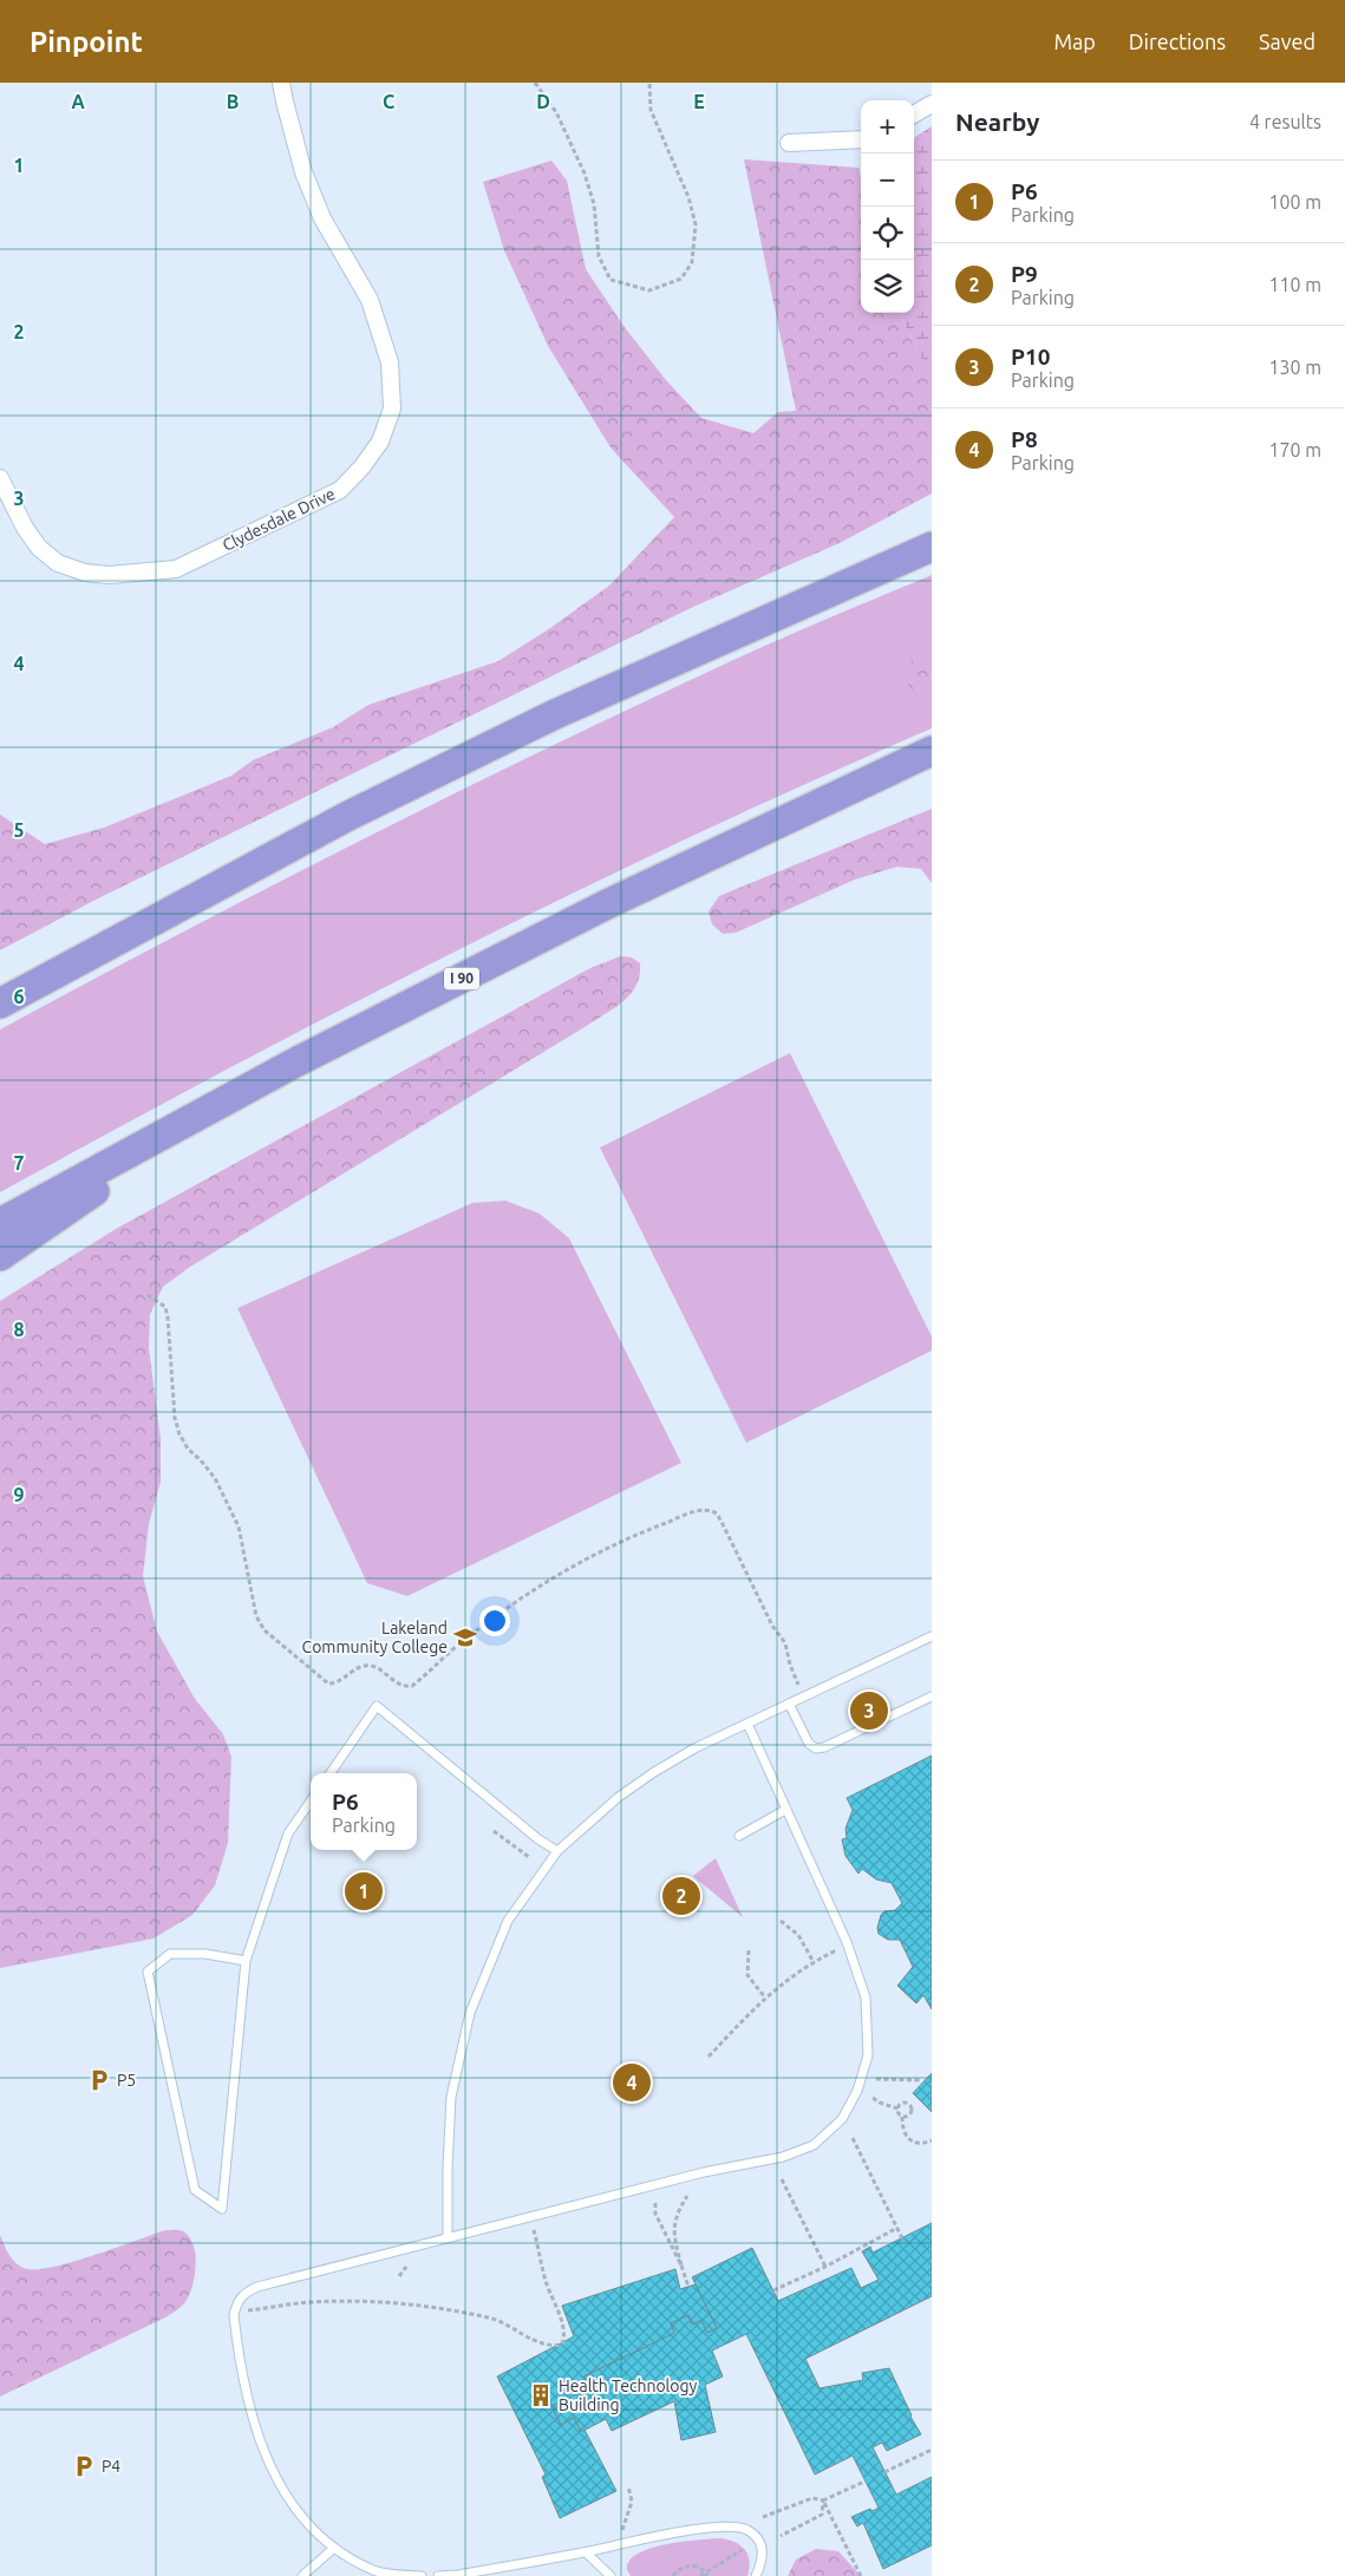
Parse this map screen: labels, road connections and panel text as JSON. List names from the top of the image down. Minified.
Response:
{"streets":{"highway":["I 90"],"street":["Clydesdale Drive"]},"places":{"school or university":["Lakeland Community College"],"parking":["P5","P4"],"building":["Health Technology Building"]},"page":{"header":"Pinpoint","nav":["Map","Directions","Saved"],"heading":["Nearby","4 results"],"map_buttons":["+","−"],"list":[{"mark":"1","name":"P6","note":"Parking","value":"100 m"},{"mark":"2","name":"P9","note":"Parking","value":"110 m"},{"mark":"3","name":"P10","note":"Parking","value":"130 m"},{"mark":"4","name":"P8","note":"Parking","value":"170 m"}],"pins":["3","1","2","4"],"popup":["P6","Parking"]},"grid":{"columns":["A","B","C","D","E"],"rows":["1","2","3","4","5","6","7","8","9"]}}
